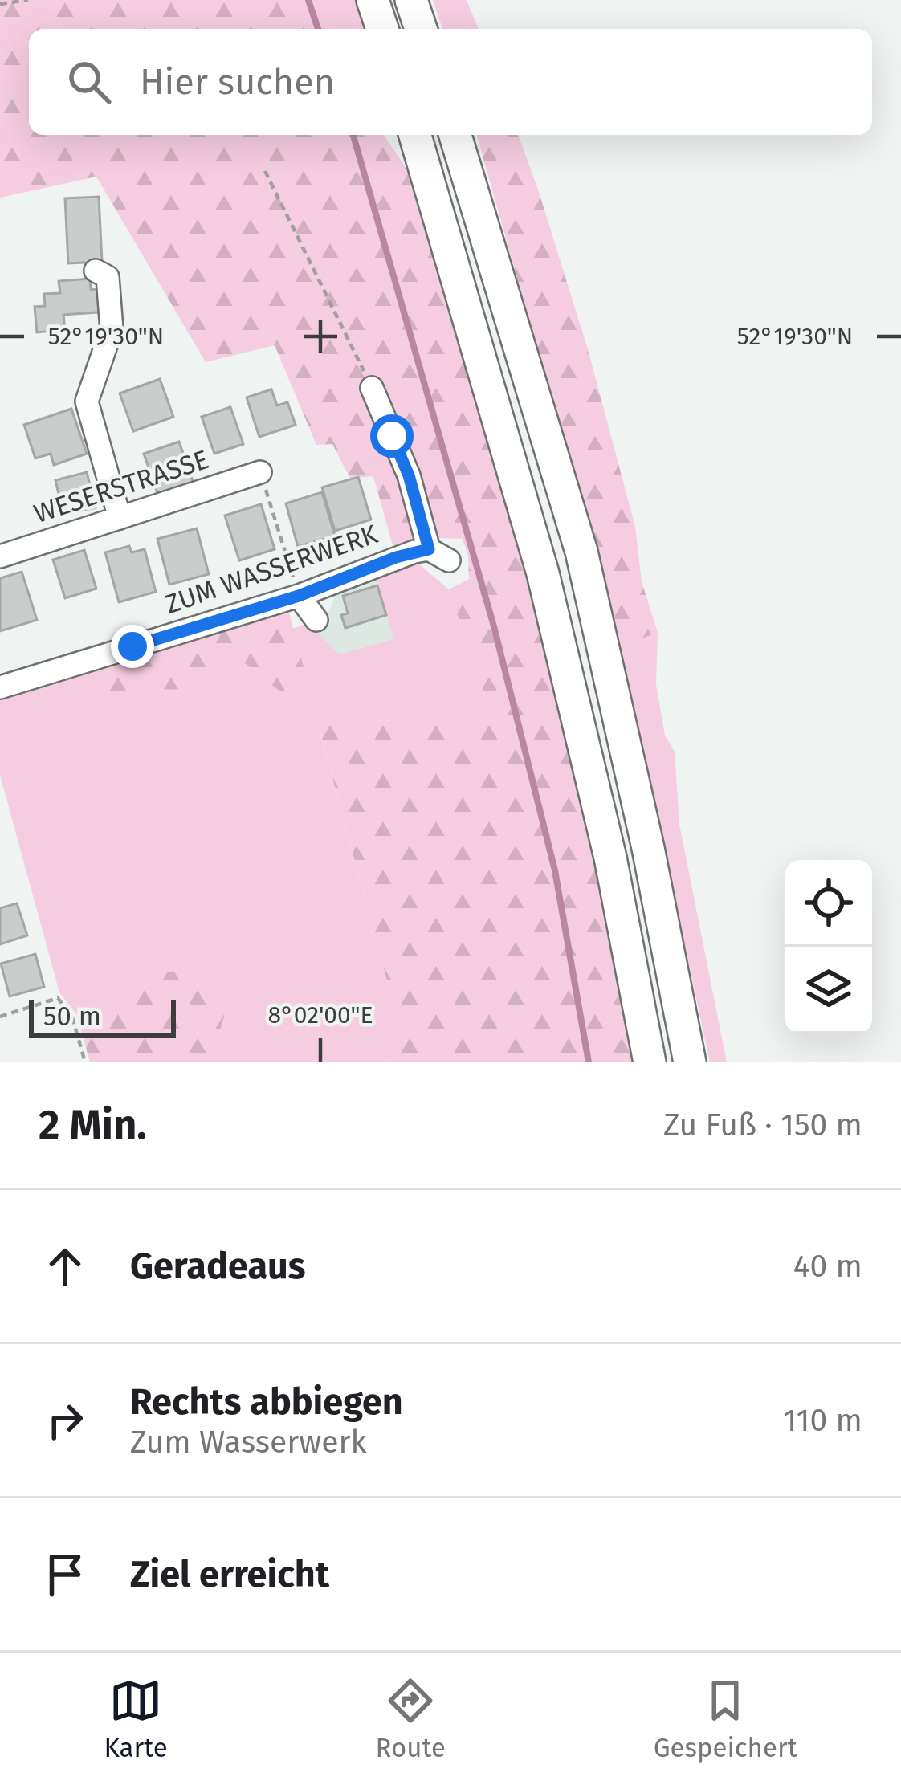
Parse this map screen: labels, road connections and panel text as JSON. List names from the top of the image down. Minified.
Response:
{"streets":{"street":["WESERSTRASSE","ZUM WASSERWERK"]},"scale_bar":"50 m","page":{"search":"Hier suchen","scale":"50 m","heading":["2 Min.","Zu Fuß · 150 m"],"list":[["Geradeaus","40 m"],["Rechts abbiegen","Zum Wasserwerk","110 m"],"Ziel erreicht"],"nav":["Karte","Route","Gespeichert"]},"coordinates":["52°19'30\"N","8°02'00\"E"]}
